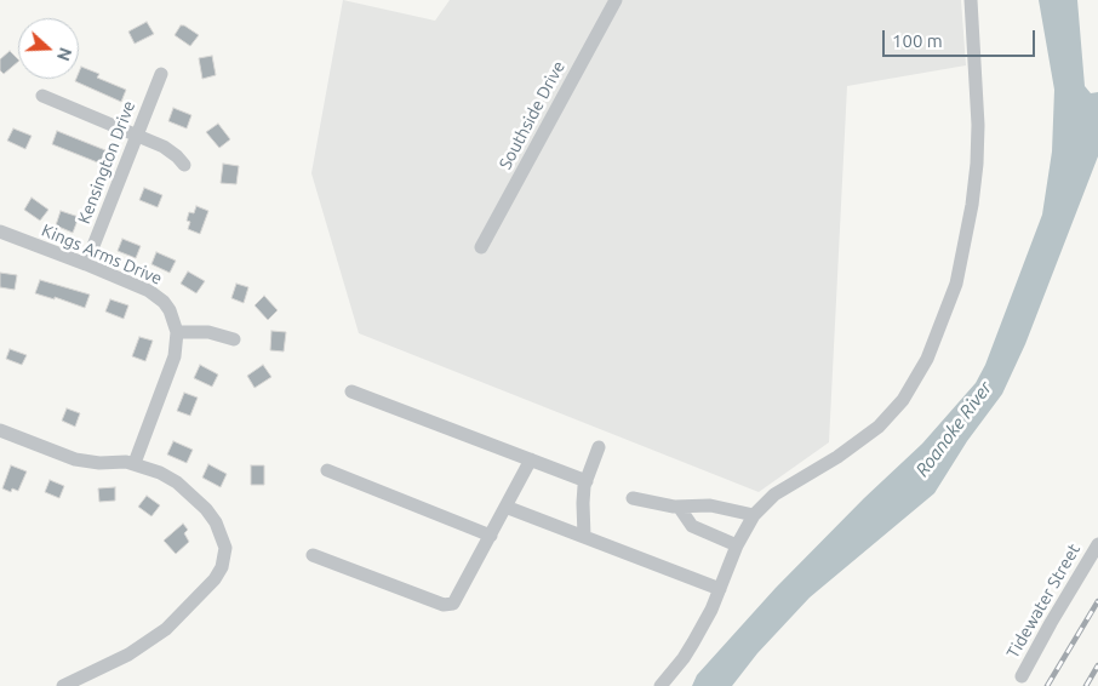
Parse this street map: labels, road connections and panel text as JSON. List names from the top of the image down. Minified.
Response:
{"streets":{"street":["Southside Drive","Kensington Drive","Kings Arms Drive","Tidewater Street"]},"crossings":[["Kensington Drive","Kings Arms Drive"]],"water":["Roanoke River"],"scale_bar":"100 m","north":"right"}
